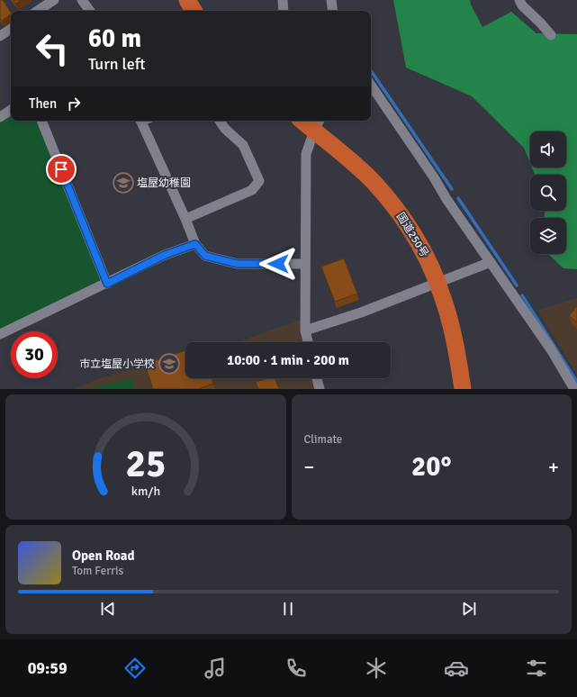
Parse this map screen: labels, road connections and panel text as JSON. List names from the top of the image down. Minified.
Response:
{"streets":{"highway":["国道250号"]},"places":{"school or university":["塩屋幼稚園","市立塩屋小学校"]},"page":{"turn":["60 m","Turn left"],"then":"Then","limit":"30","trip":"10:00 · 1 min · 200 m","tile":"Climate","heat":["−","20°","+"],"song":["Open Road","Tom Ferris"],"tabs":"09:59","gauge":["25","km/h"]}}
